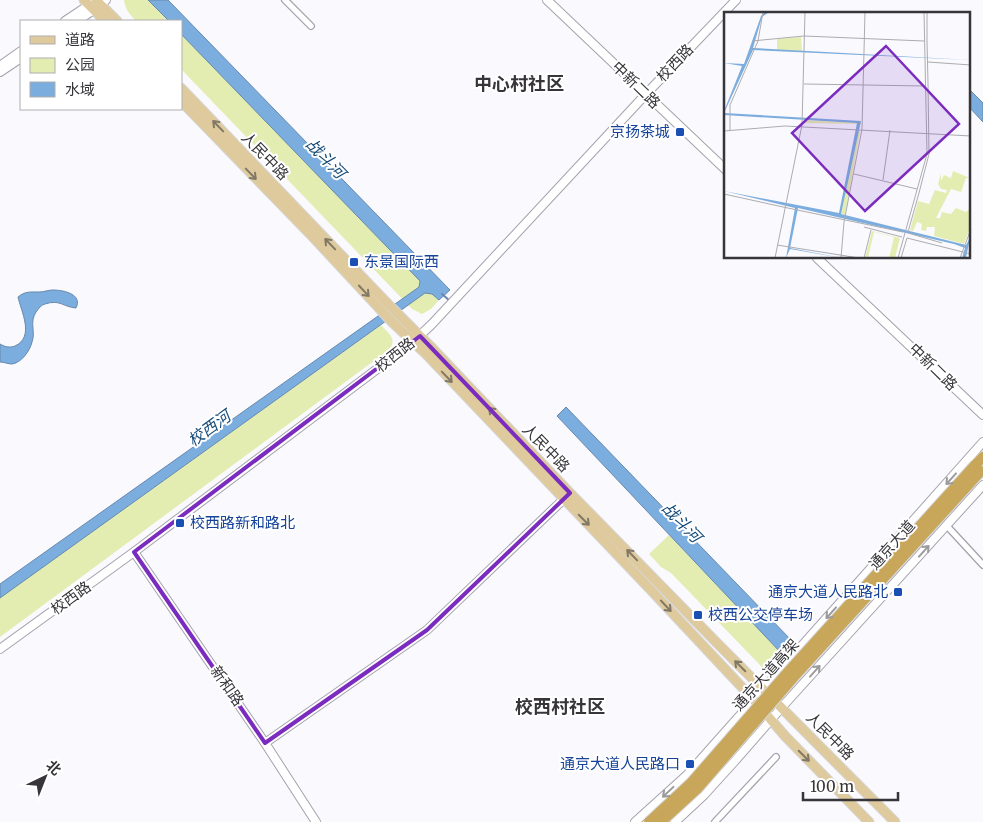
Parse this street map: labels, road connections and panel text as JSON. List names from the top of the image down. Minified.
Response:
{"streets":{"highway":["通京大道高架"],"main road":["人民中路"],"street":["校西路","中新二路","通京大道","新和路"]},"crossings":[["校西路","中新二路"],["校西路","人民中路"],["校西路","新和路"],["人民中路","通京大道"]],"districts":["中心村社区","校西村社区"],"water":["战斗河","校西河"],"places":{"transit":["京扬茶城","东景国际西","校西路新和路北","通京大道人民路北","校西公交停车场","通京大道人民路口"]},"legend":["道路","公园","水域"],"scale_bar":"100 m","north":"top right"}
